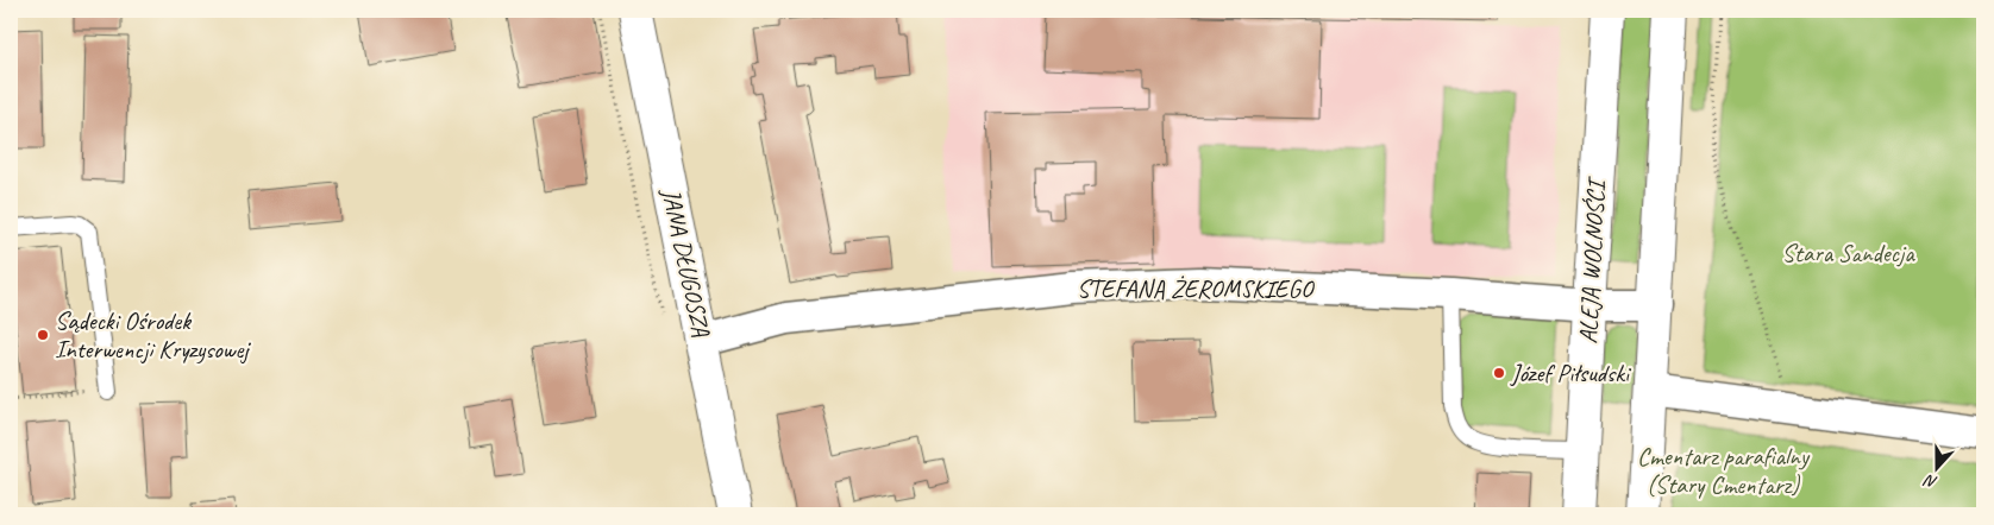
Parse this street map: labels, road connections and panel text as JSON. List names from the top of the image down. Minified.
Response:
{"streets":{"street":["JANA DŁUGOSZA","ALEJA WOLNOŚCI","STEFANA ŻEROMSKIEGO"]},"crossings":[["JANA DŁUGOSZA","STEFANA ŻEROMSKIEGO"],["ALEJA WOLNOŚCI","STEFANA ŻEROMSKIEGO"]],"parks":["Stara Sandecja","Cmentarz parafialny (Stary Cmentarz)"],"places":["Sądecki Ośrodek Interwencji Kryzysowej","Józef Piłsudski"],"north":"bottom"}
